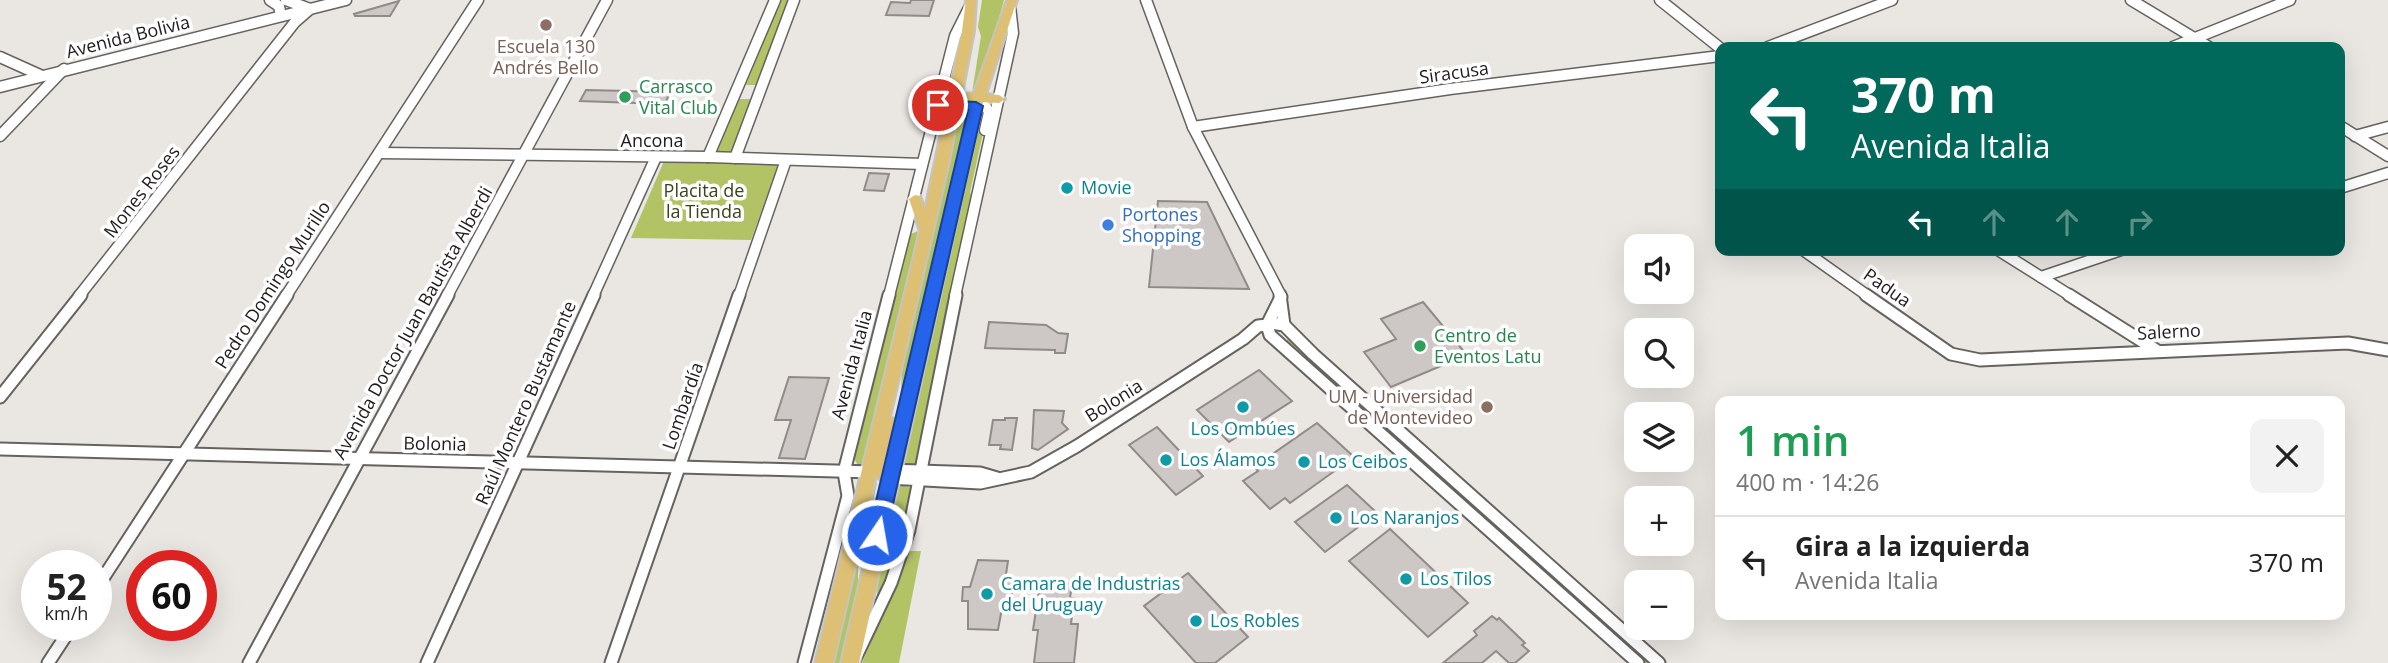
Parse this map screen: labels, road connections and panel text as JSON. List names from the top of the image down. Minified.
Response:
{"streets":{"main road":["Avenida Italia"],"street":["Avenida Bolivia","Siracusa","Ancona","Mones Roses","Pedro Domingo Murillo","Padua","Avenida Doctor Juan Bautista Alberdi","Salerno","Bolonia","Raúl Montero Bustamante","Lombardía"]},"crossings":[["Avenida Bolivia","Mones Roses"],["Ancona","Pedro Domingo Murillo"],["Ancona","Avenida Doctor Juan Bautista Alberdi"],["Ancona","Avenida Italia"],["Ancona","Raúl Montero Bustamante"],["Ancona","Lombardía"],["Pedro Domingo Murillo","Bolonia"],["Padua","Salerno"],["Avenida Doctor Juan Bautista Alberdi","Bolonia"],["Avenida Italia","Bolonia"],["Bolonia","Raúl Montero Bustamante"],["Bolonia","Lombardía"]],"parks":["Placita de la Tienda"],"places":["Escuela 130 Andrés Bello","Carrasco Vital Club","Movie","Portones Shopping","Centro de Eventos Latu","Los Ombúes","UM - Universidad de Montevideo","Los Álamos","Los Ceibos","Los Naranjos","Los Tilos","Camara de Industrias del Uruguay","Los Robles"],"page":{"turn":["370 m","Avenida Italia"],"map_buttons":["+","−"],"heading":["1 min","400 m · 14:26"],"list":[{"name":"Gira a la izquierda","note":"Avenida Italia","value":"370 m"}],"speed":"52 km/h","limit":"60"}}
